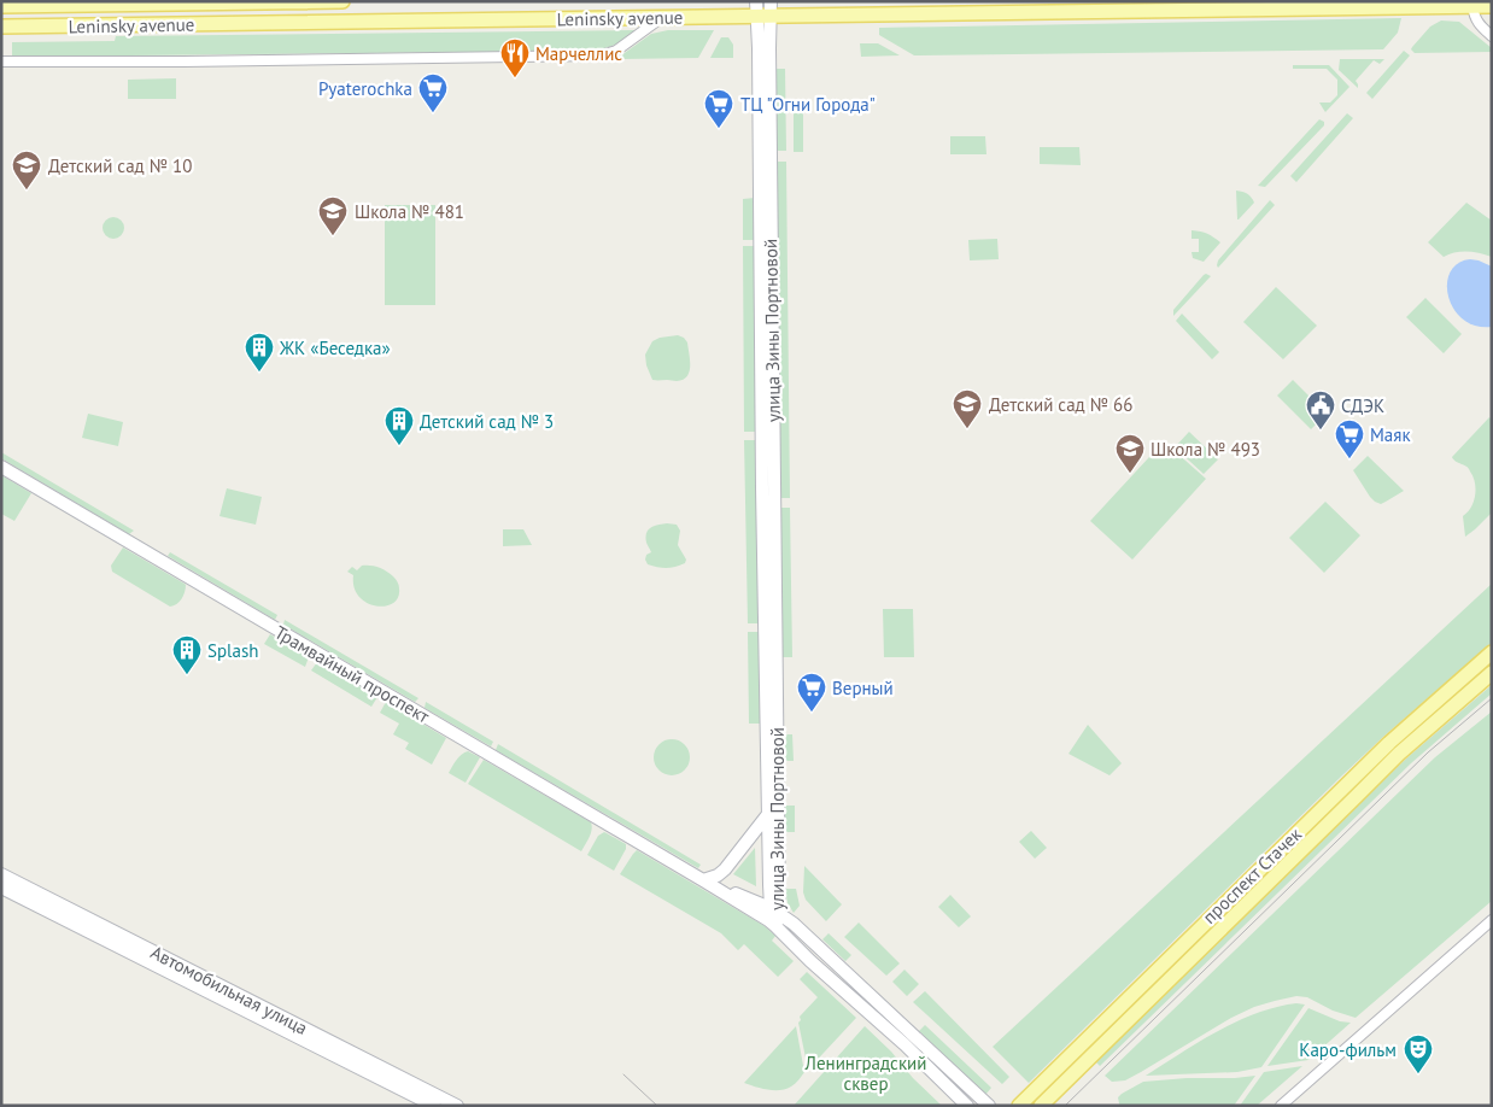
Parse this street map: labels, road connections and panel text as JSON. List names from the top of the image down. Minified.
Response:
{"streets":{"main road":["Leninsky avenue","улица Зины Портновой","Трамвайный проспект","проспект Стачек","Автомобильная улица"]},"crossings":[["Leninsky avenue","улица Зины Портновой"],["улица Зины Портновой","Трамвайный проспект"]],"parks":["Ленинградский сквер"],"places":{"restaurant":["Марчеллис"],"supermarket":["Pyaterochka","ТЦ \"Огни Города\"","Маяк","Верный"],"school or university":["Детский сад № 10","Школа № 481","Детский сад № 66","Школа № 493"],"building":["ЖК «Беседка»","Детский сад № 3","Splash"],"public building":["СДЭК"],"theatre":["Каро-фильм"]}}
